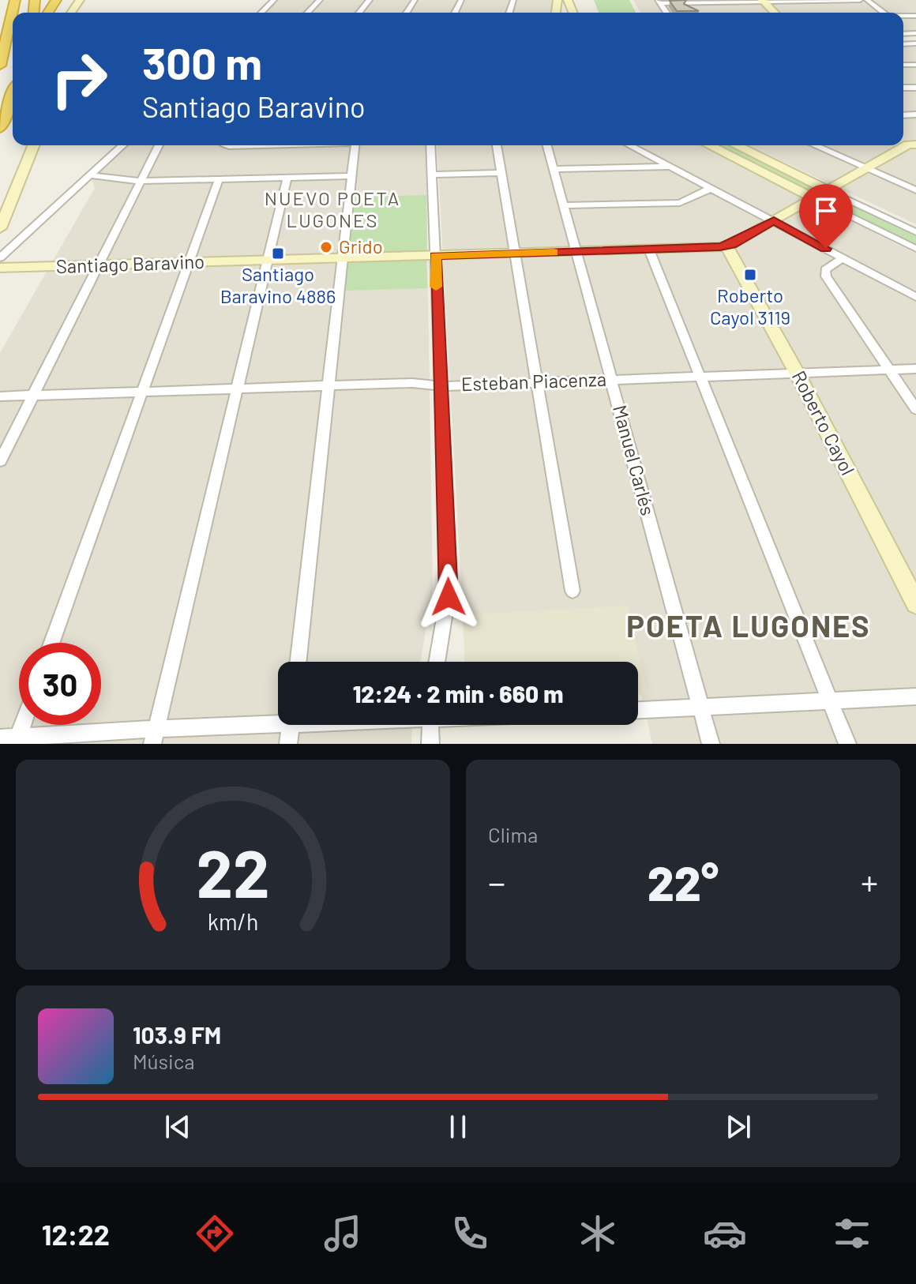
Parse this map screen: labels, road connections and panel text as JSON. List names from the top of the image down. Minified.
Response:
{"streets":{"main road":["Santiago Baravino","Roberto Cayol"],"street":["Esteban Piacenza","Manuel Carlés"]},"crossings":[["Santiago Baravino","Roberto Cayol"],["Santiago Baravino","Manuel Carlés"],["Esteban Piacenza","Roberto Cayol"],["Esteban Piacenza","Manuel Carlés"]],"districts":["NUEVO POETA LUGONES","POETA LUGONES"],"places":{"other":["Grido"],"transit":["Santiago Baravino 4886","Roberto Cayol 3119"]},"page":{"turn":["300 m","Santiago Baravino"],"limit":"30","trip":"12:24 · 2 min · 660 m","tile":"Clima","heat":["−","22°","+"],"song":["103.9 FM","Música"],"tabs":"12:22","gauge":["22","km/h"]}}
